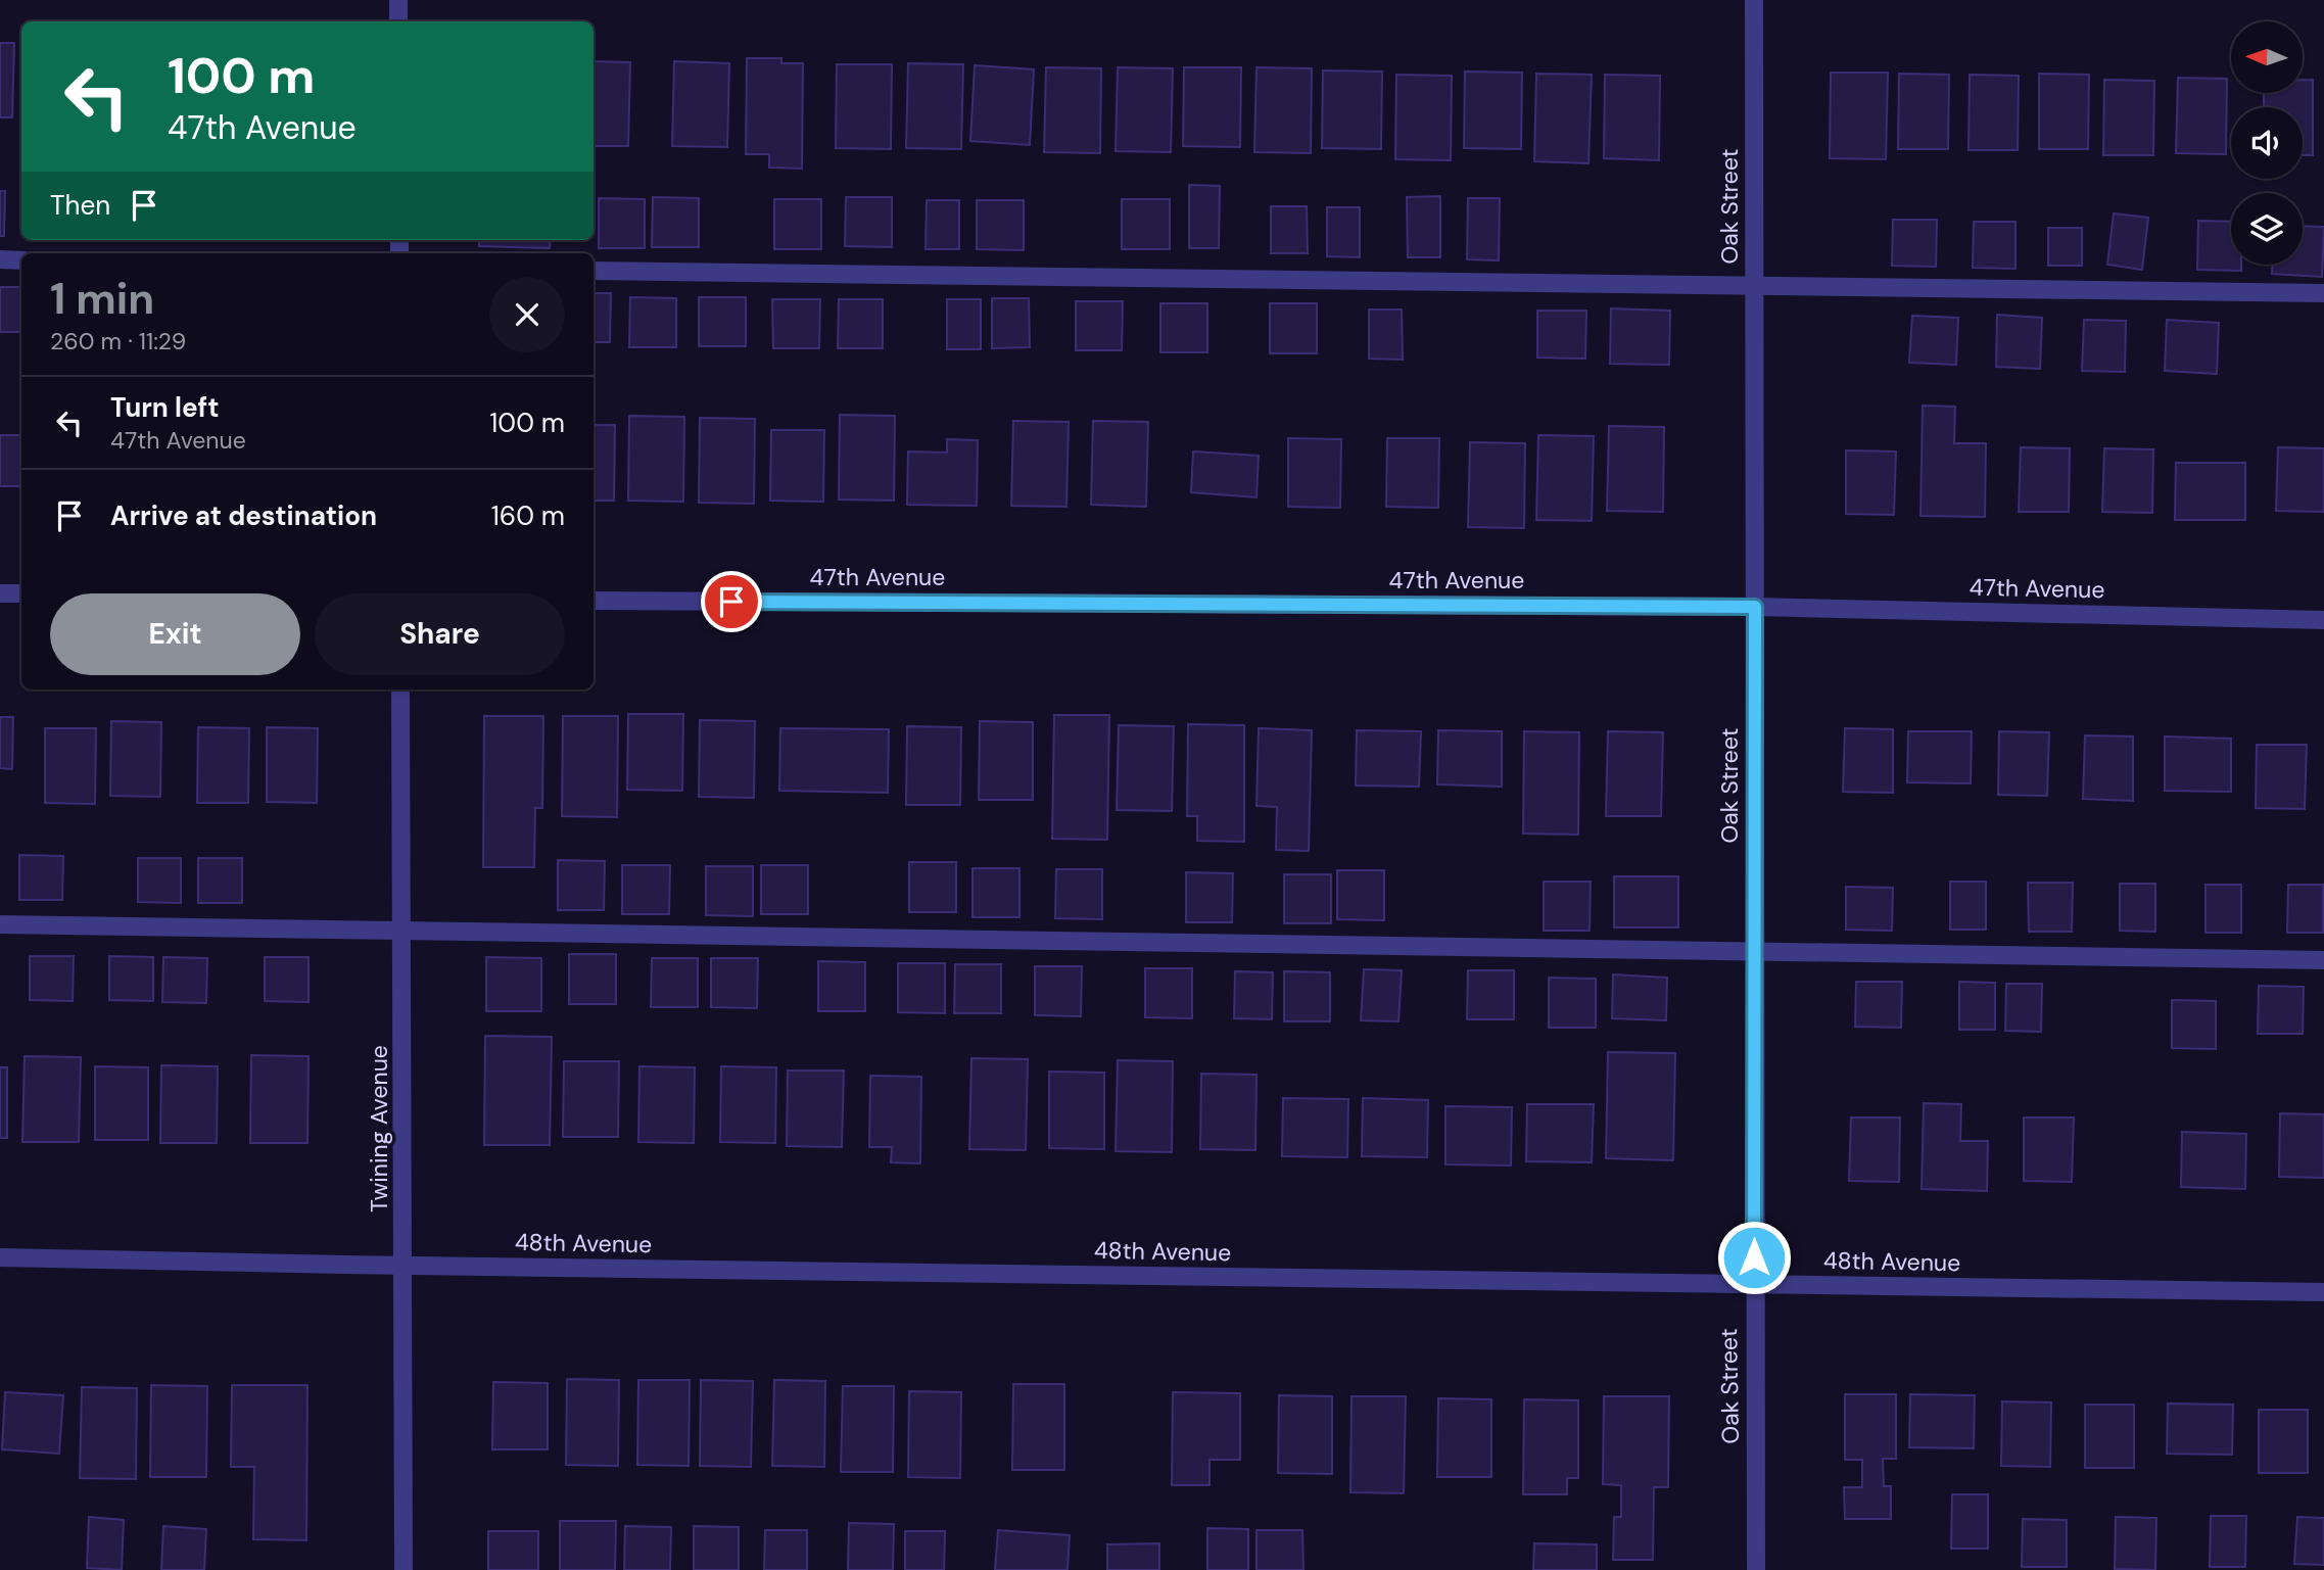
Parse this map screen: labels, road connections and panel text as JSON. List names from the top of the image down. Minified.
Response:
{"streets":{"street":["Oak Street","47th Avenue","Twining Avenue","48th Avenue"]},"crossings":[["Oak Street","47th Avenue"],["Oak Street","48th Avenue"],["Twining Avenue","48th Avenue"]],"north":"left","page":{"turn":["100 m","47th Avenue"],"then":"Then","heading":["1 min","260 m · 11:29"],"list":[{"name":"Turn left","note":"47th Avenue","value":"100 m"},{"name":"Arrive at destination","value":"160 m"}],"buttons":["Exit","Share"]}}
